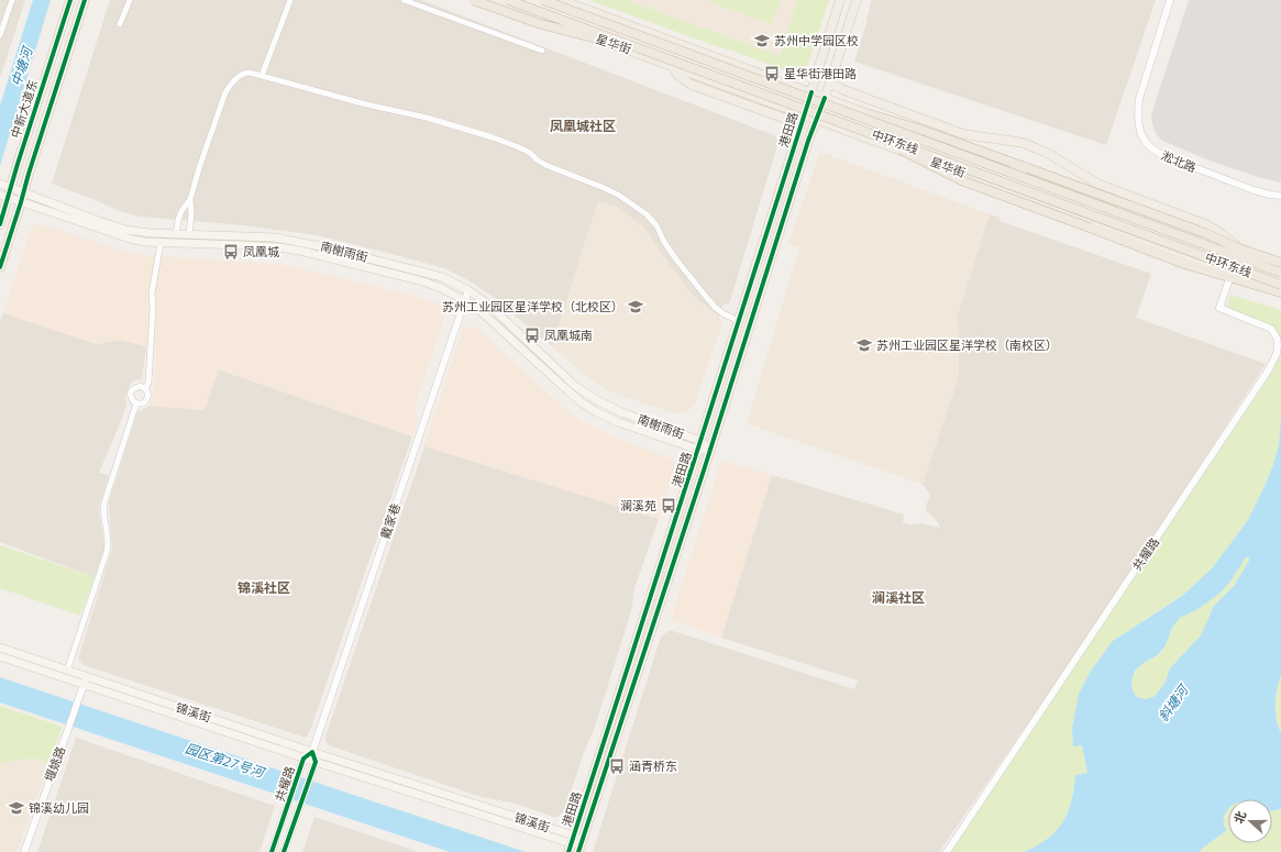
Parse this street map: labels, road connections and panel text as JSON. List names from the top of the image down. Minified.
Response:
{"streets":{"highway":["中环东线"],"main road":["星华街","中新大道东","港田路","南榭雨街","锦溪街"],"street":["淞北路","戴家巷","共耀路","堰姚路"]},"crossings":[["星华街","港田路"],["星华街","共耀路"],["中新大道东","南榭雨街"],["港田路","南榭雨街"],["港田路","锦溪街"],["南榭雨街","戴家巷"],["戴家巷","共耀路"],["戴家巷","锦溪街"],["共耀路","锦溪街"],["锦溪街","堰姚路"]],"districts":["凤凰城社区","锦溪社区","澜溪社区"],"water":["中塘河","斜塘河","园区第27号河"],"places":{"school or university":["苏州中学园区校","苏州工业园区星洋学校（北校区）","苏州工业园区星洋学校（南校区）","锦溪幼儿园"],"bus stop":["星华街港田路","凤凰城","凤凰城南","澜溪苑","涵青桥东"]},"north":"left"}
